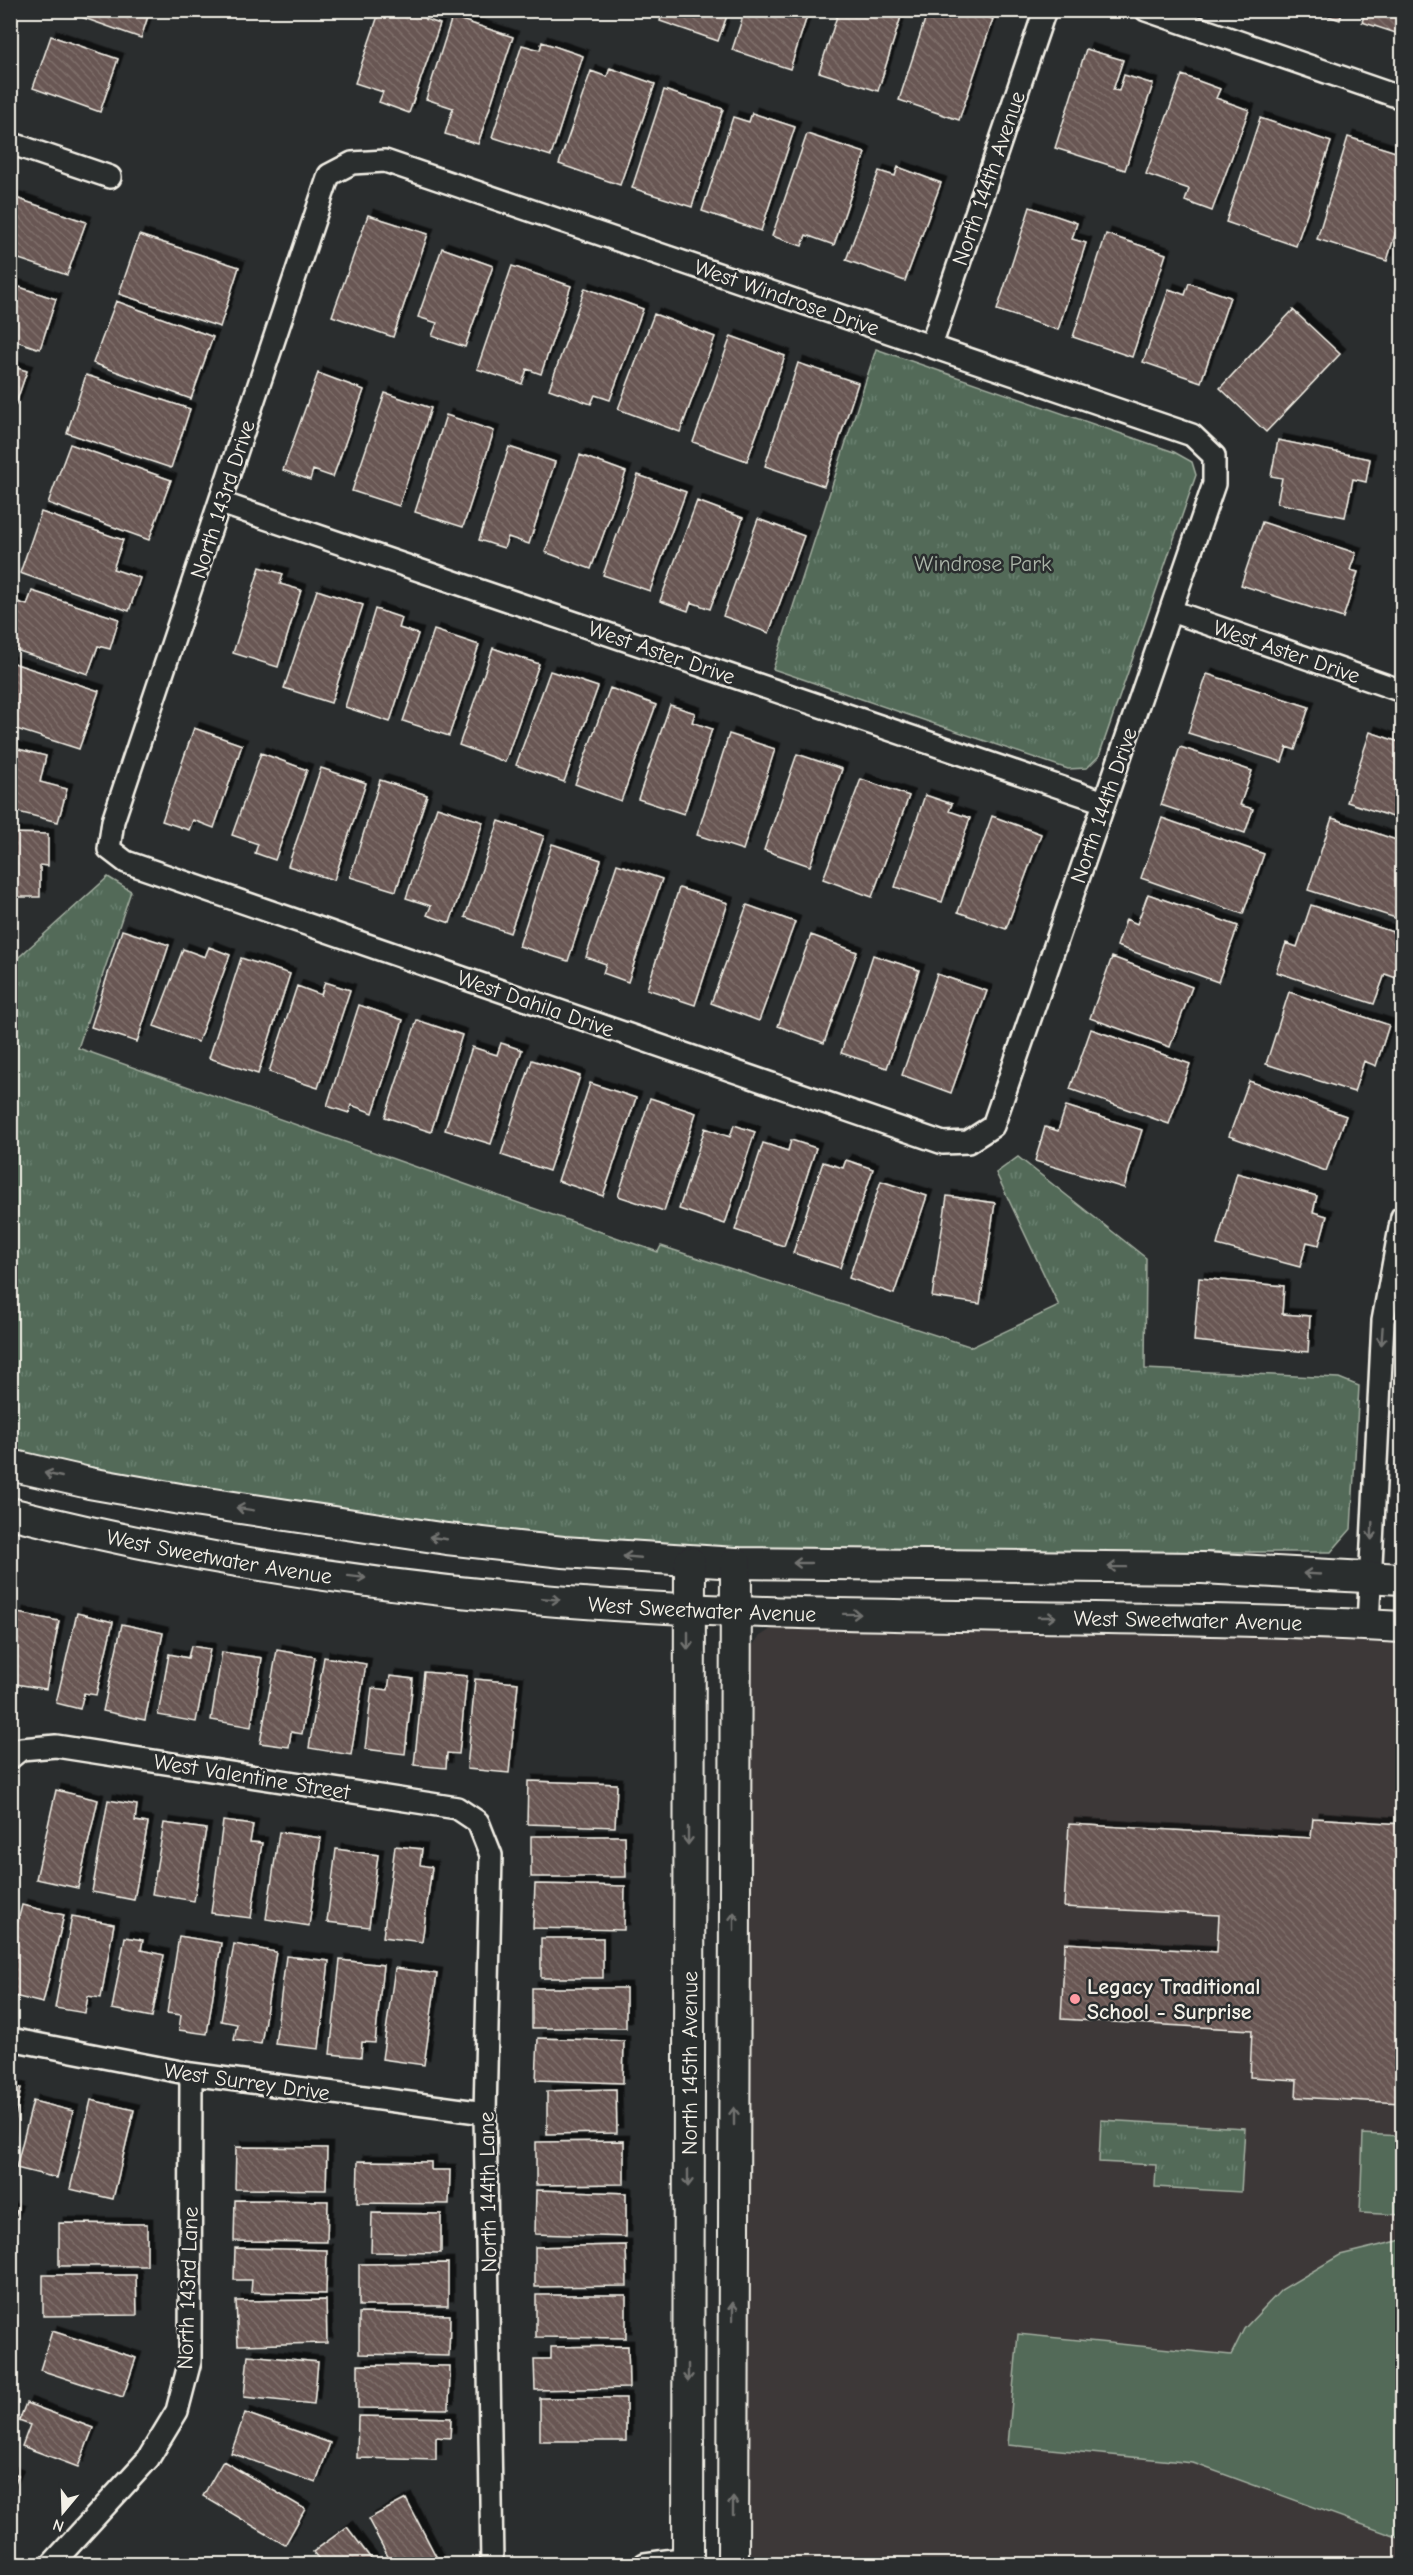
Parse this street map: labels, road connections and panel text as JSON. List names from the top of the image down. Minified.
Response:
{"streets":{"street":["North 144th Avenue","West Windrose Drive","North 143rd Drive","West Aster Drive","North 144th Drive","West Dahila Drive","West Sweetwater Avenue","West Valentine Street","North 145th Avenue","West Surrey Drive","North 144th Lane","North 143rd Lane"]},"crossings":[["North 144th Avenue","West Windrose Drive"],["West Windrose Drive","North 143rd Drive"],["West Windrose Drive","North 144th Drive"],["North 143rd Drive","West Aster Drive"],["North 143rd Drive","West Dahila Drive"],["West Aster Drive","North 144th Drive"],["North 144th Drive","West Dahila Drive"],["West Sweetwater Avenue","North 145th Avenue"],["West Valentine Street","North 144th Lane"],["West Surrey Drive","North 144th Lane"],["West Surrey Drive","North 143rd Lane"]],"parks":["Windrose Park"],"places":["Legacy Traditional School - Surprise"],"north":"bottom"}
